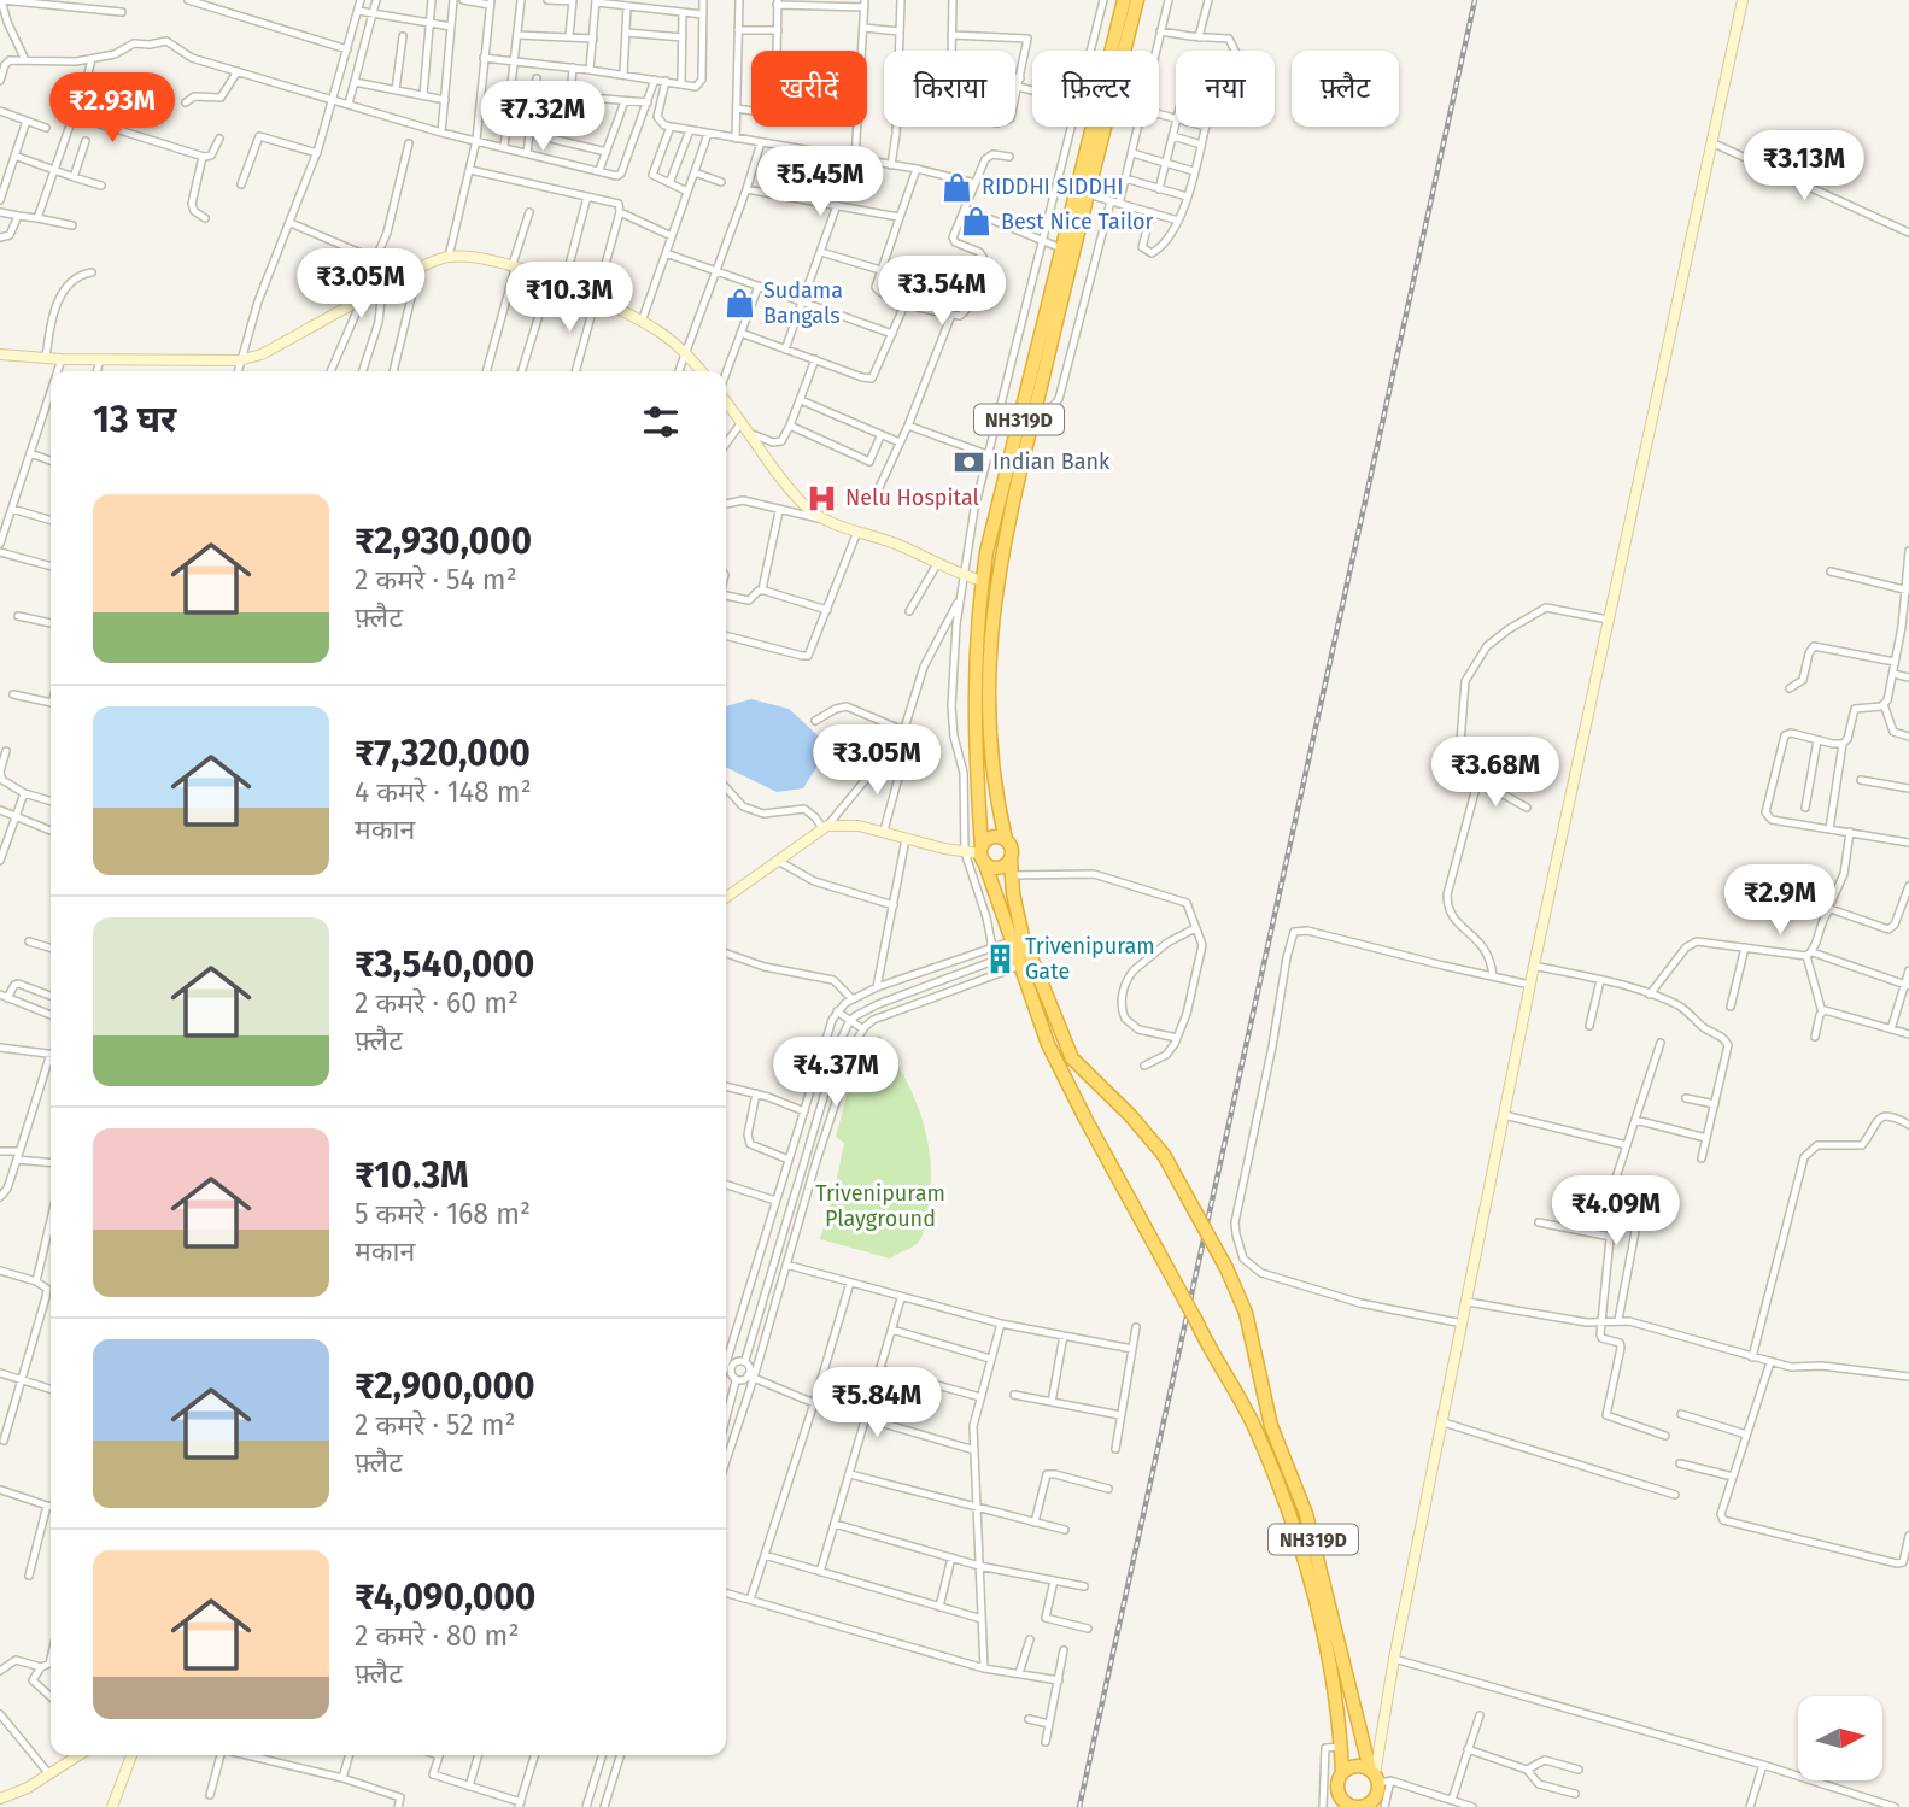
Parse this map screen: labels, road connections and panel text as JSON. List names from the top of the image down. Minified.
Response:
{"streets":{"highway":["NH319D"]},"parks":["Trivenipuram Playground"],"places":{"shop":["RIDDHI SIDDHI","Best Nice Tailor","Sudama Bangals"],"bank":["Indian Bank"],"hospital":["Nelu Hospital"],"building":["Trivenipuram Gate"]},"north":"right","page":{"chip":["खरीदें","किराया","फ़िल्टर","नया","फ़्लैट"],"price":["₹2.93M","₹7.32M","₹3.13M","₹5.45M","₹3.05M","₹3.54M","₹10.3M","₹3.05M","₹3.68M","₹2.9M","₹4.37M","₹4.09M","₹5.84M"],"heading":"13 घर","list":[{"name":"₹2,930,000","note":"2 कमरे · 54 m² · फ़्लैट"},{"name":"₹7,320,000","note":"4 कमरे · 148 m² · मकान"},{"name":"₹3,540,000","note":"2 कमरे · 60 m² · फ़्लैट"},{"name":"₹10.3M","note":"5 कमरे · 168 m² · मकान"},{"name":"₹2,900,000","note":"2 कमरे · 52 m² · फ़्लैट"},{"name":"₹4,090,000","note":"2 कमरे · 80 m² · फ़्लैट"}]}}
